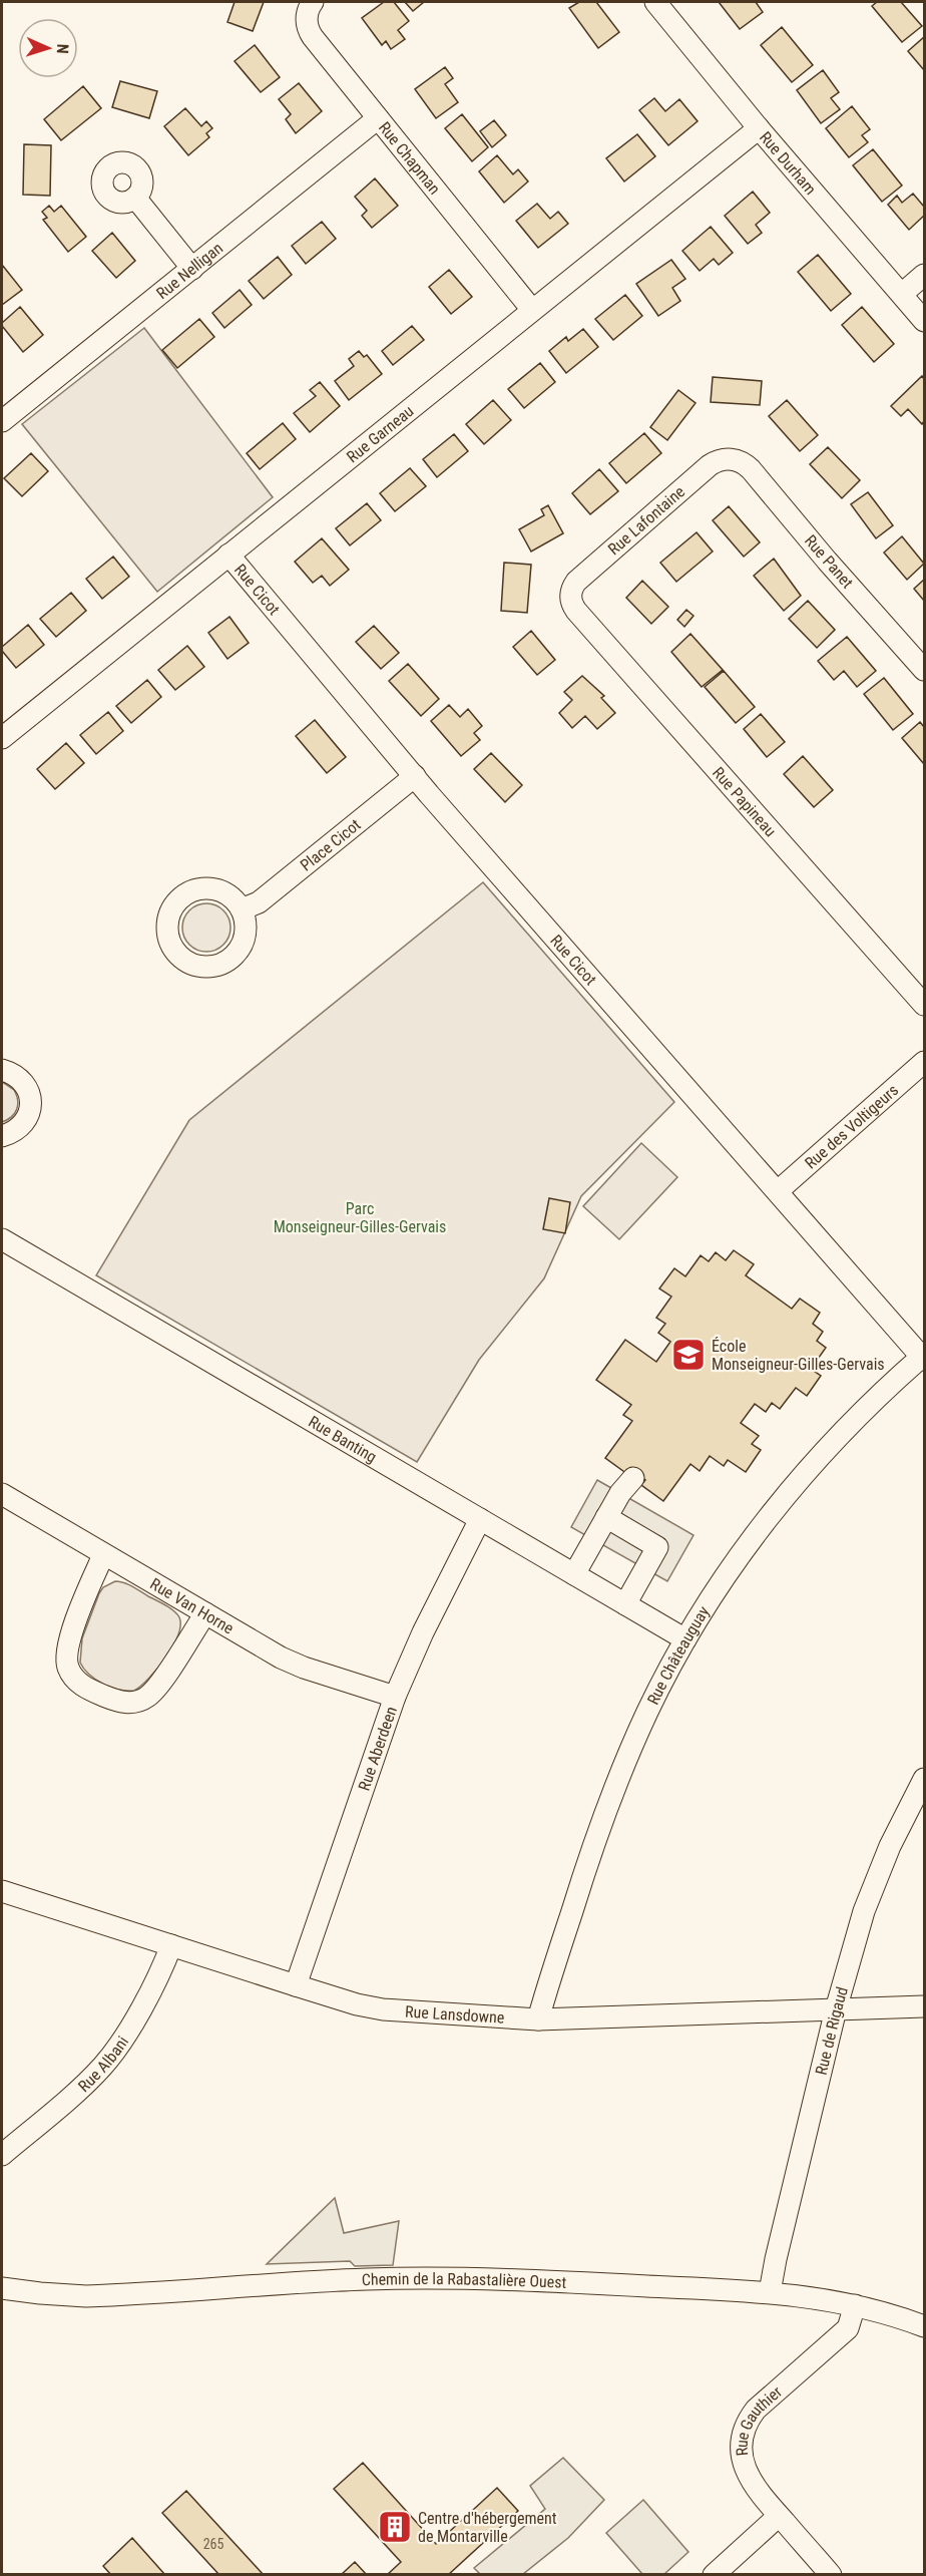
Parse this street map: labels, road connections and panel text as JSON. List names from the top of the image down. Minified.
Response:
{"streets":{"street":["Rue Chapman","Rue Durham","Rue Nelligan","Rue Garneau","Rue Lafontaine","Rue Panet","Rue Cicot","Rue Papineau","Place Cicot","Rue des Voltigeurs","Rue Banting","Rue Van Horne","Rue Châteauguay","Rue Aberdeen","Rue Lansdowne","Rue de Rigaud","Rue Albani","Chemin de la Rabastalière Ouest","Rue Gauthier"]},"crossings":[["Rue Chapman","Rue Nelligan"],["Rue Chapman","Rue Garneau"],["Rue Durham","Rue Garneau"],["Rue Garneau","Rue Cicot"],["Rue Lafontaine","Rue Panet"],["Rue Lafontaine","Rue Papineau"],["Rue Cicot","Place Cicot"],["Rue Cicot","Rue des Voltigeurs"],["Rue Cicot","Rue Châteauguay"],["Rue Banting","Rue Châteauguay"],["Rue Banting","Rue Aberdeen"],["Rue Van Horne","Rue Aberdeen"],["Rue Châteauguay","Rue Lansdowne"],["Rue Aberdeen","Rue Lansdowne"],["Rue Lansdowne","Rue de Rigaud"],["Rue Lansdowne","Rue Albani"],["Rue de Rigaud","Chemin de la Rabastalière Ouest"],["Chemin de la Rabastalière Ouest","Rue Gauthier"]],"parks":["Parc Monseigneur-Gilles-Gervais"],"places":{"school or university":["École Monseigneur-Gilles-Gervais"],"building":["Centre d'hébergement de Montarville"]},"house_numbers":["265"],"north":"right"}
